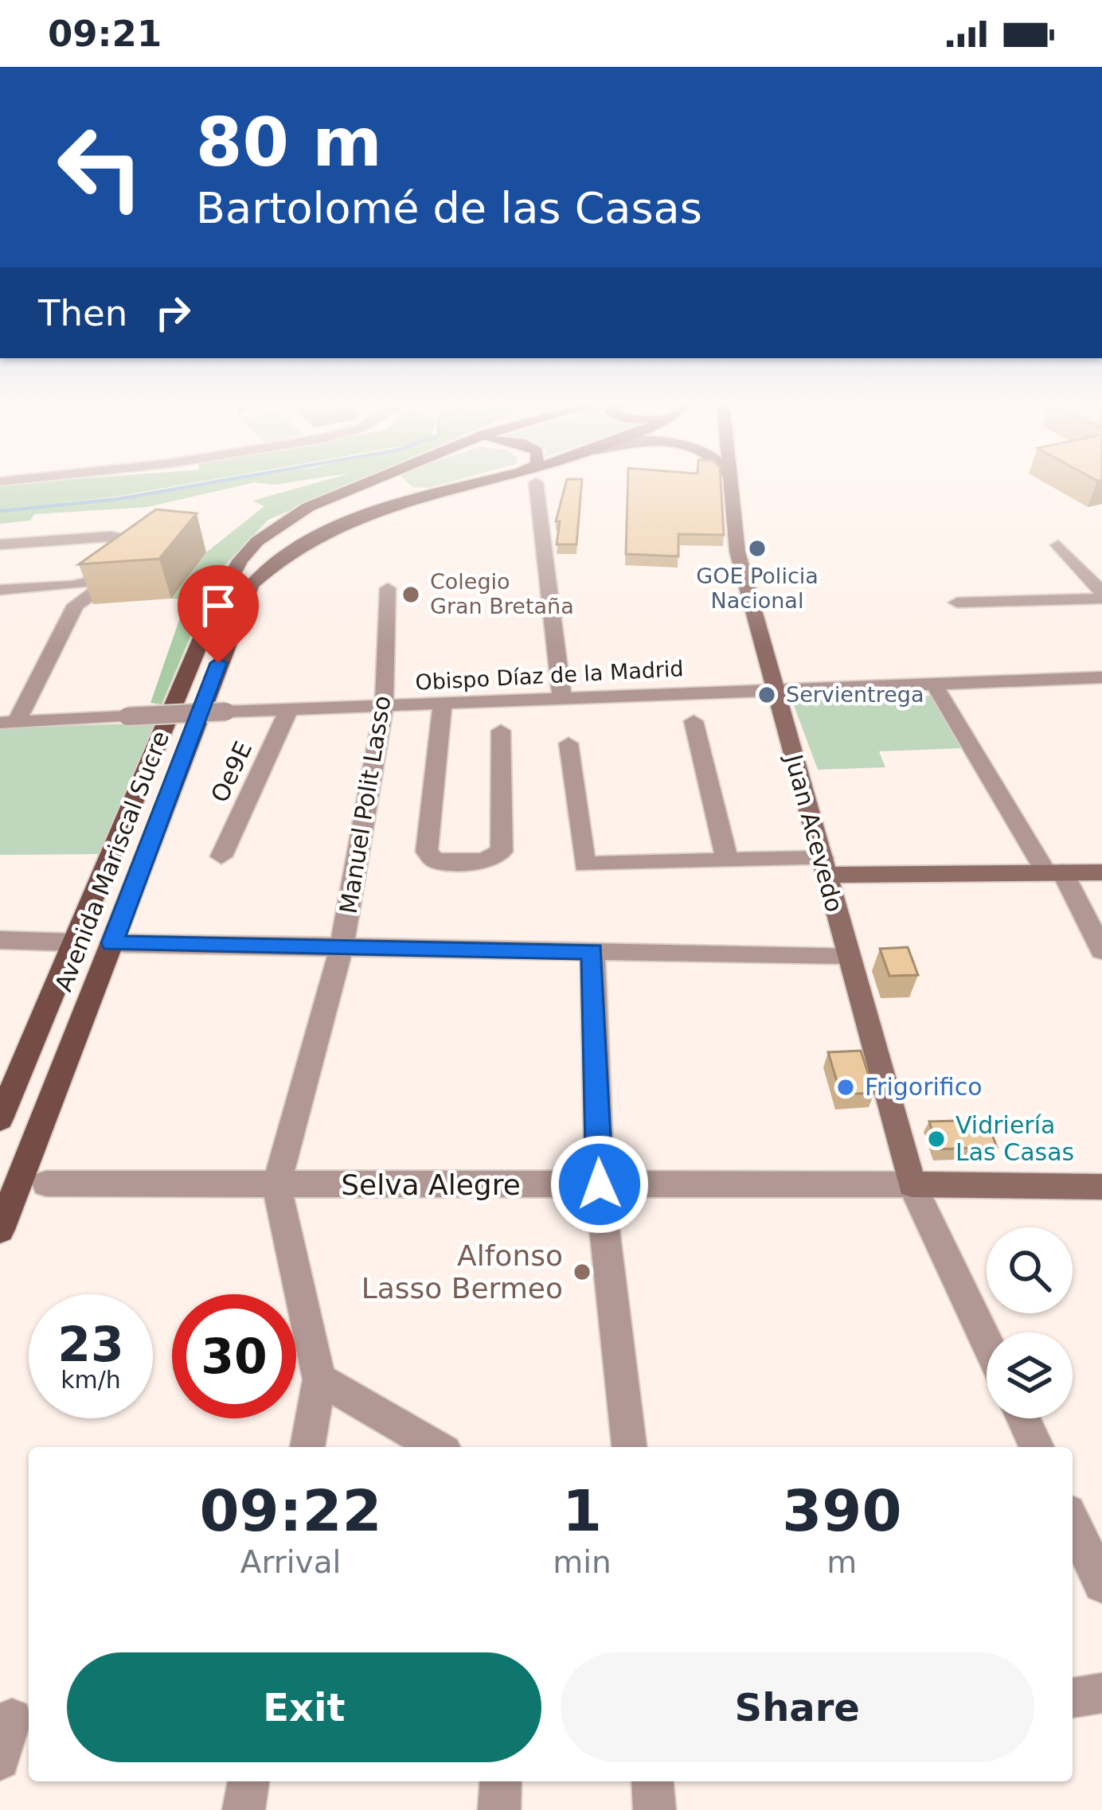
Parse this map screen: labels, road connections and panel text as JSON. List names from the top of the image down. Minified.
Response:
{"streets":{"main road":["Avenida Mariscal Sucre"],"street":["Obispo Díaz de la Madrid","Oe9E","Manuel Polit Lasso","Juan Acevedo","Selva Alegre"]},"crossings":[["Obispo Díaz de la Madrid","Oe9E"],["Obispo Díaz de la Madrid","Manuel Polit Lasso"],["Obispo Díaz de la Madrid","Juan Acevedo"],["Manuel Polit Lasso","Selva Alegre"],["Juan Acevedo","Selva Alegre"]],"places":["GOE Policia Nacional","Colegio Gran Bretaña","Servientrega","Frigorifico","Vidriería Las Casas","Alfonso Lasso Bermeo"],"page":{"status":"09:21","turn":["80 m","Bartolomé de las Casas"],"then":"Then","speed":"23 km/h","limit":"30","eta":["09:22","Arrival","1","min","390","m"],"buttons":["Exit","Share"]}}
